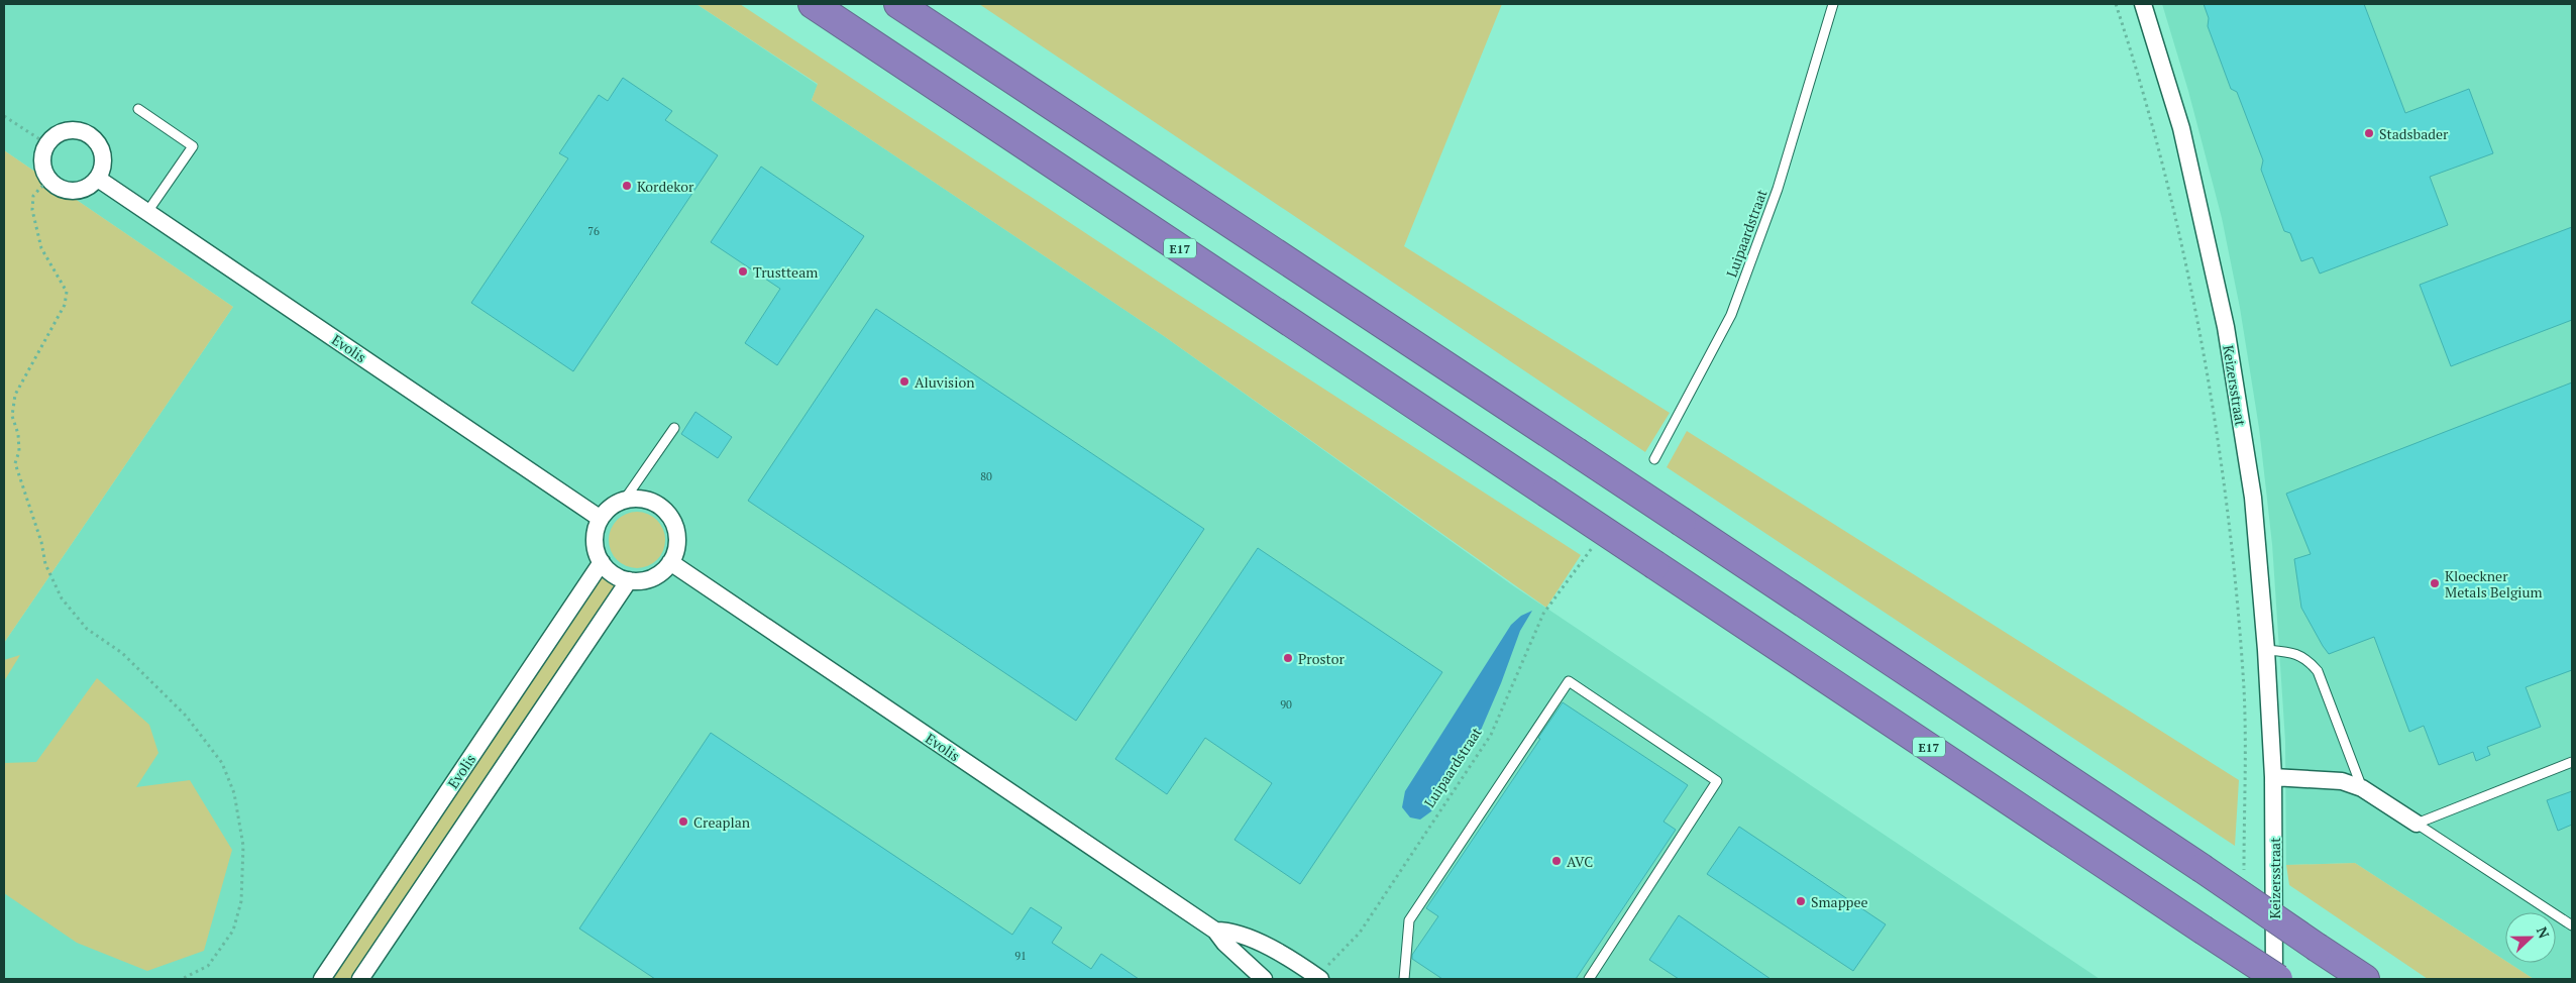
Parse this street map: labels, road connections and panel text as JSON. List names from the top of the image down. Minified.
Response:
{"streets":{"highway":["E17"],"street":["Evolis","Keizersstraat"],"lane":["Luipaardstraat"]},"crossings":[["Luipaardstraat","Evolis"]],"places":["Stadsbader","Kordekor","Trustteam","Aluvision","Kloeckner Metals Belgium","Prostor","Creaplan","AVC","Smappee"],"house_numbers":["76","80","90","91"],"north":"right"}
